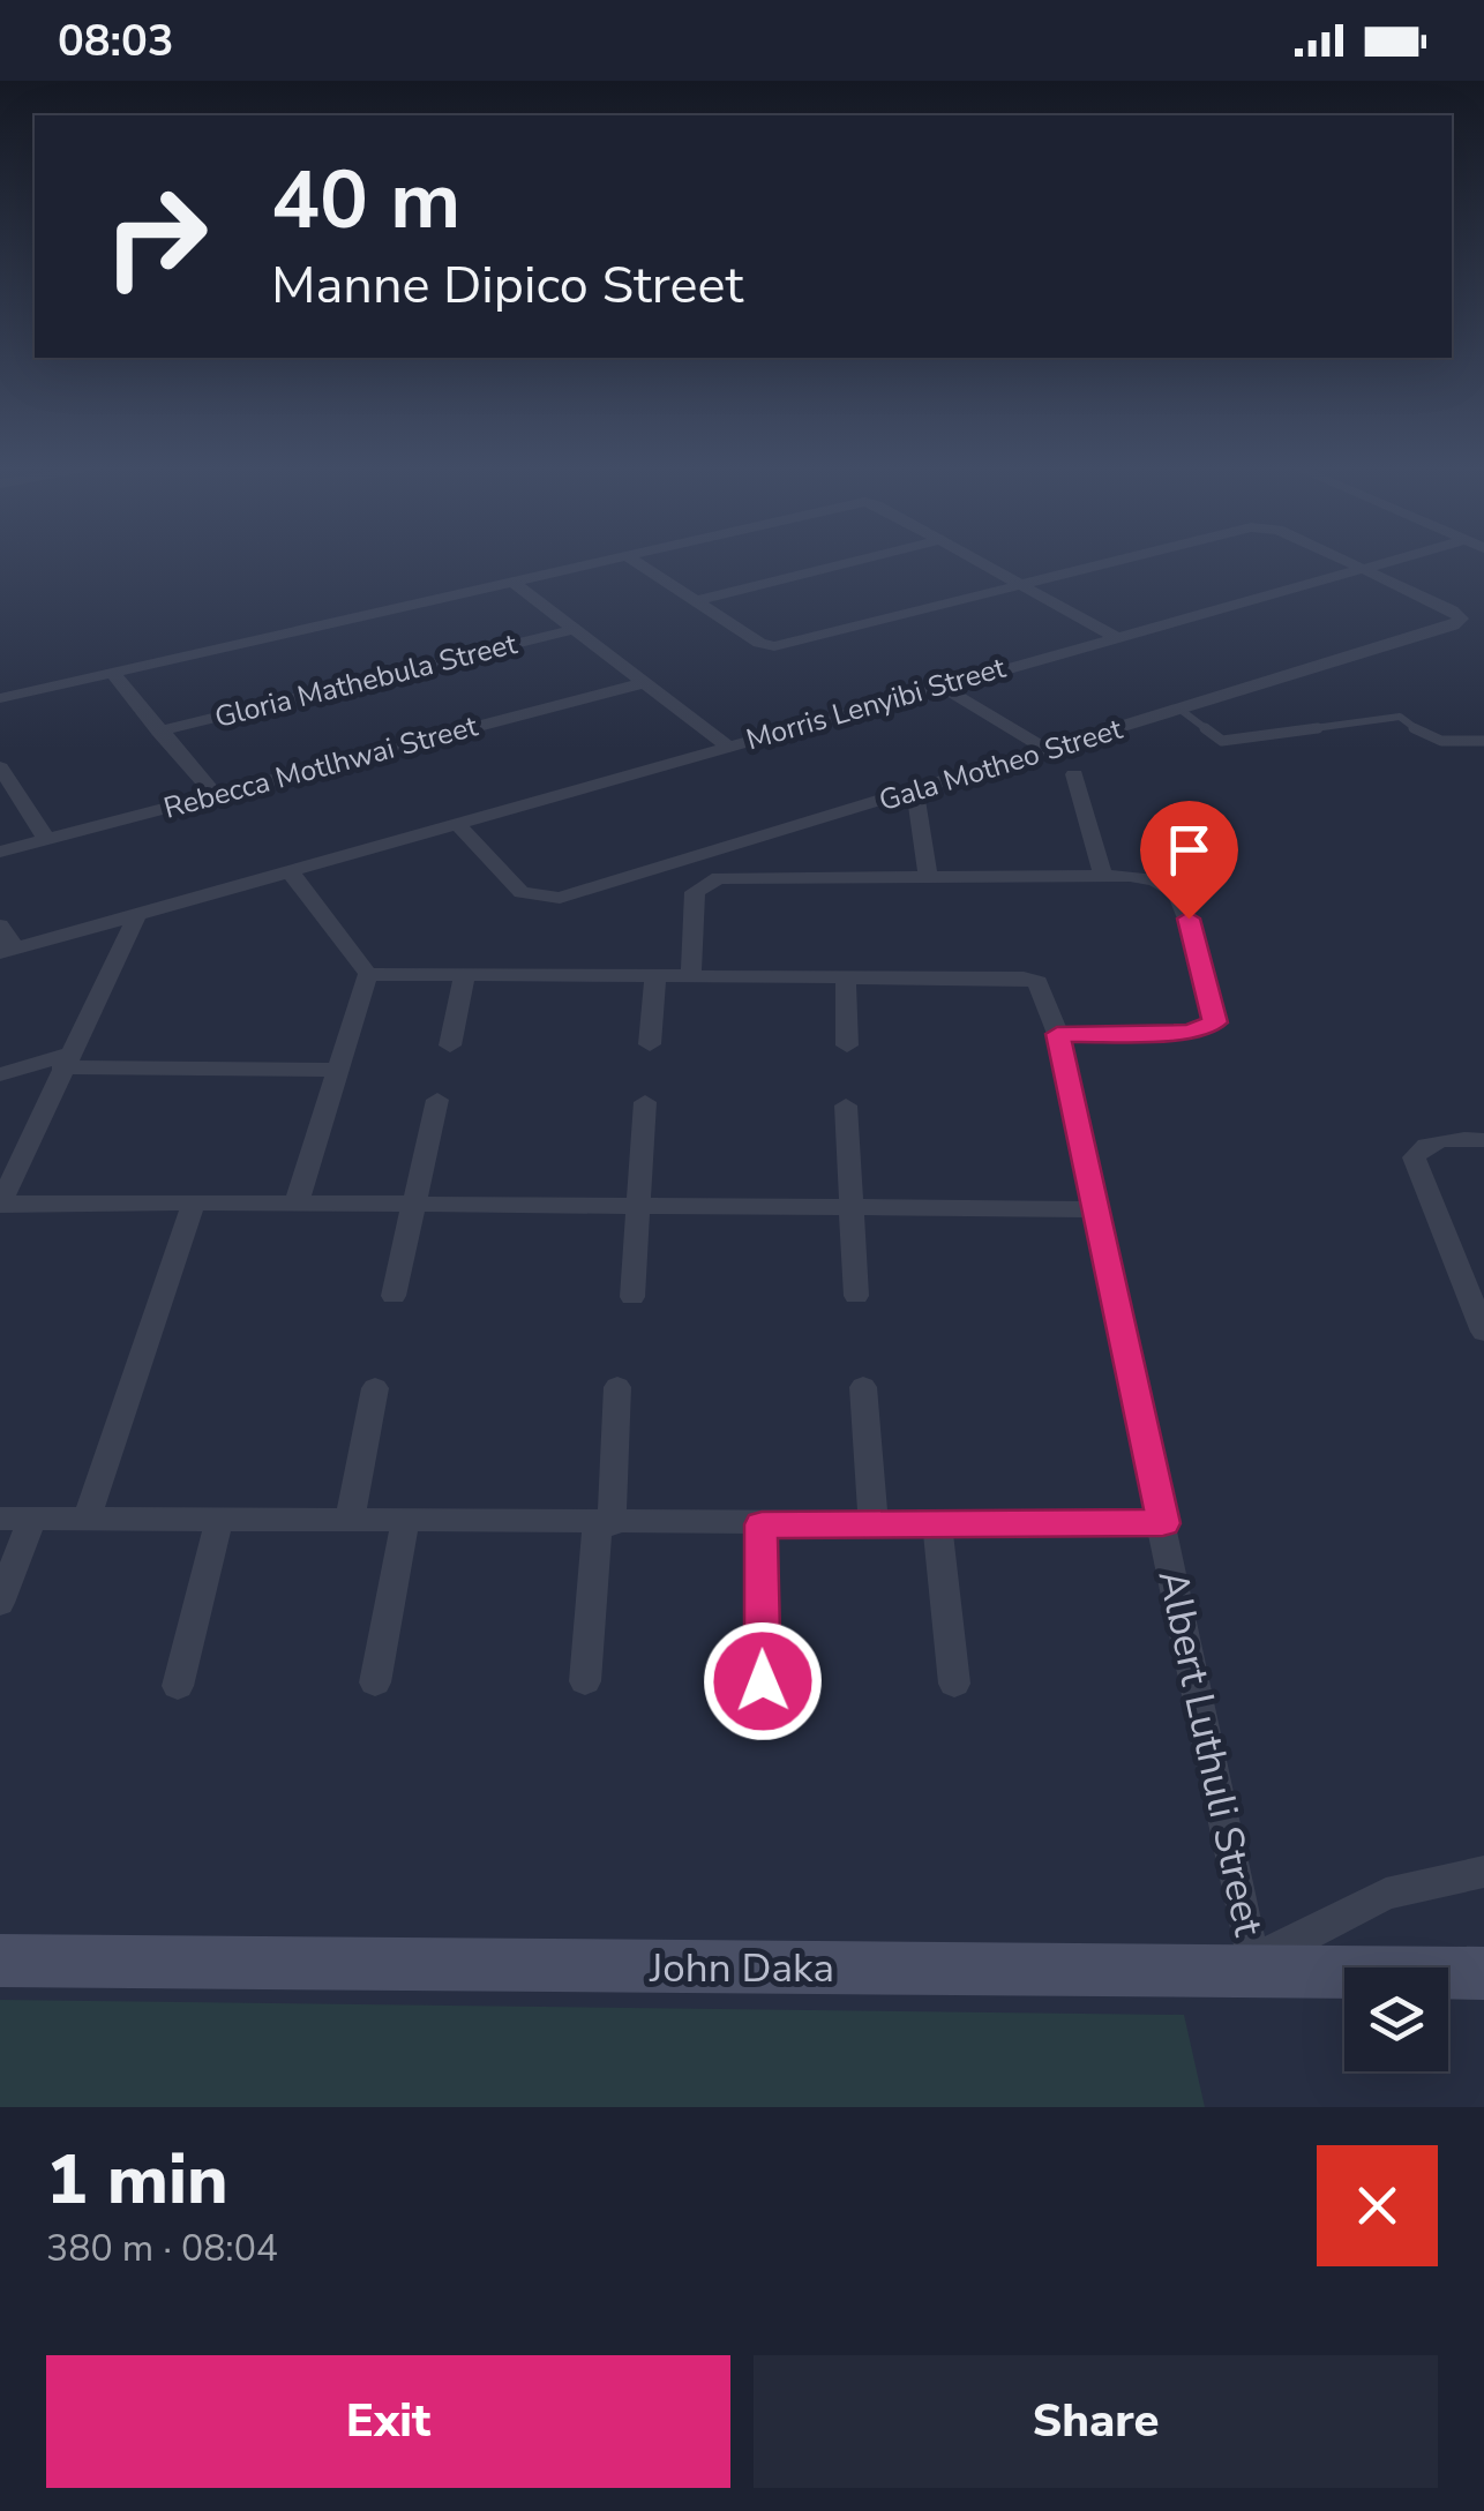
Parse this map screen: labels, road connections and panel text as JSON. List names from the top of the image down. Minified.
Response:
{"streets":{"street":["Gloria Mathebula Street","Morris Lenyibi Street","Gala Motheo Street","Rebecca Motlhwai Street","Albert Luthuli Street","John Daka"]},"crossings":[["Morris Lenyibi Street","Gala Motheo Street"],["Albert Luthuli Street","John Daka"]],"page":{"status":"08:03","turn":["40 m","Manne Dipico Street"],"heading":["1 min","380 m · 08:04"],"buttons":["Exit","Share"]}}
